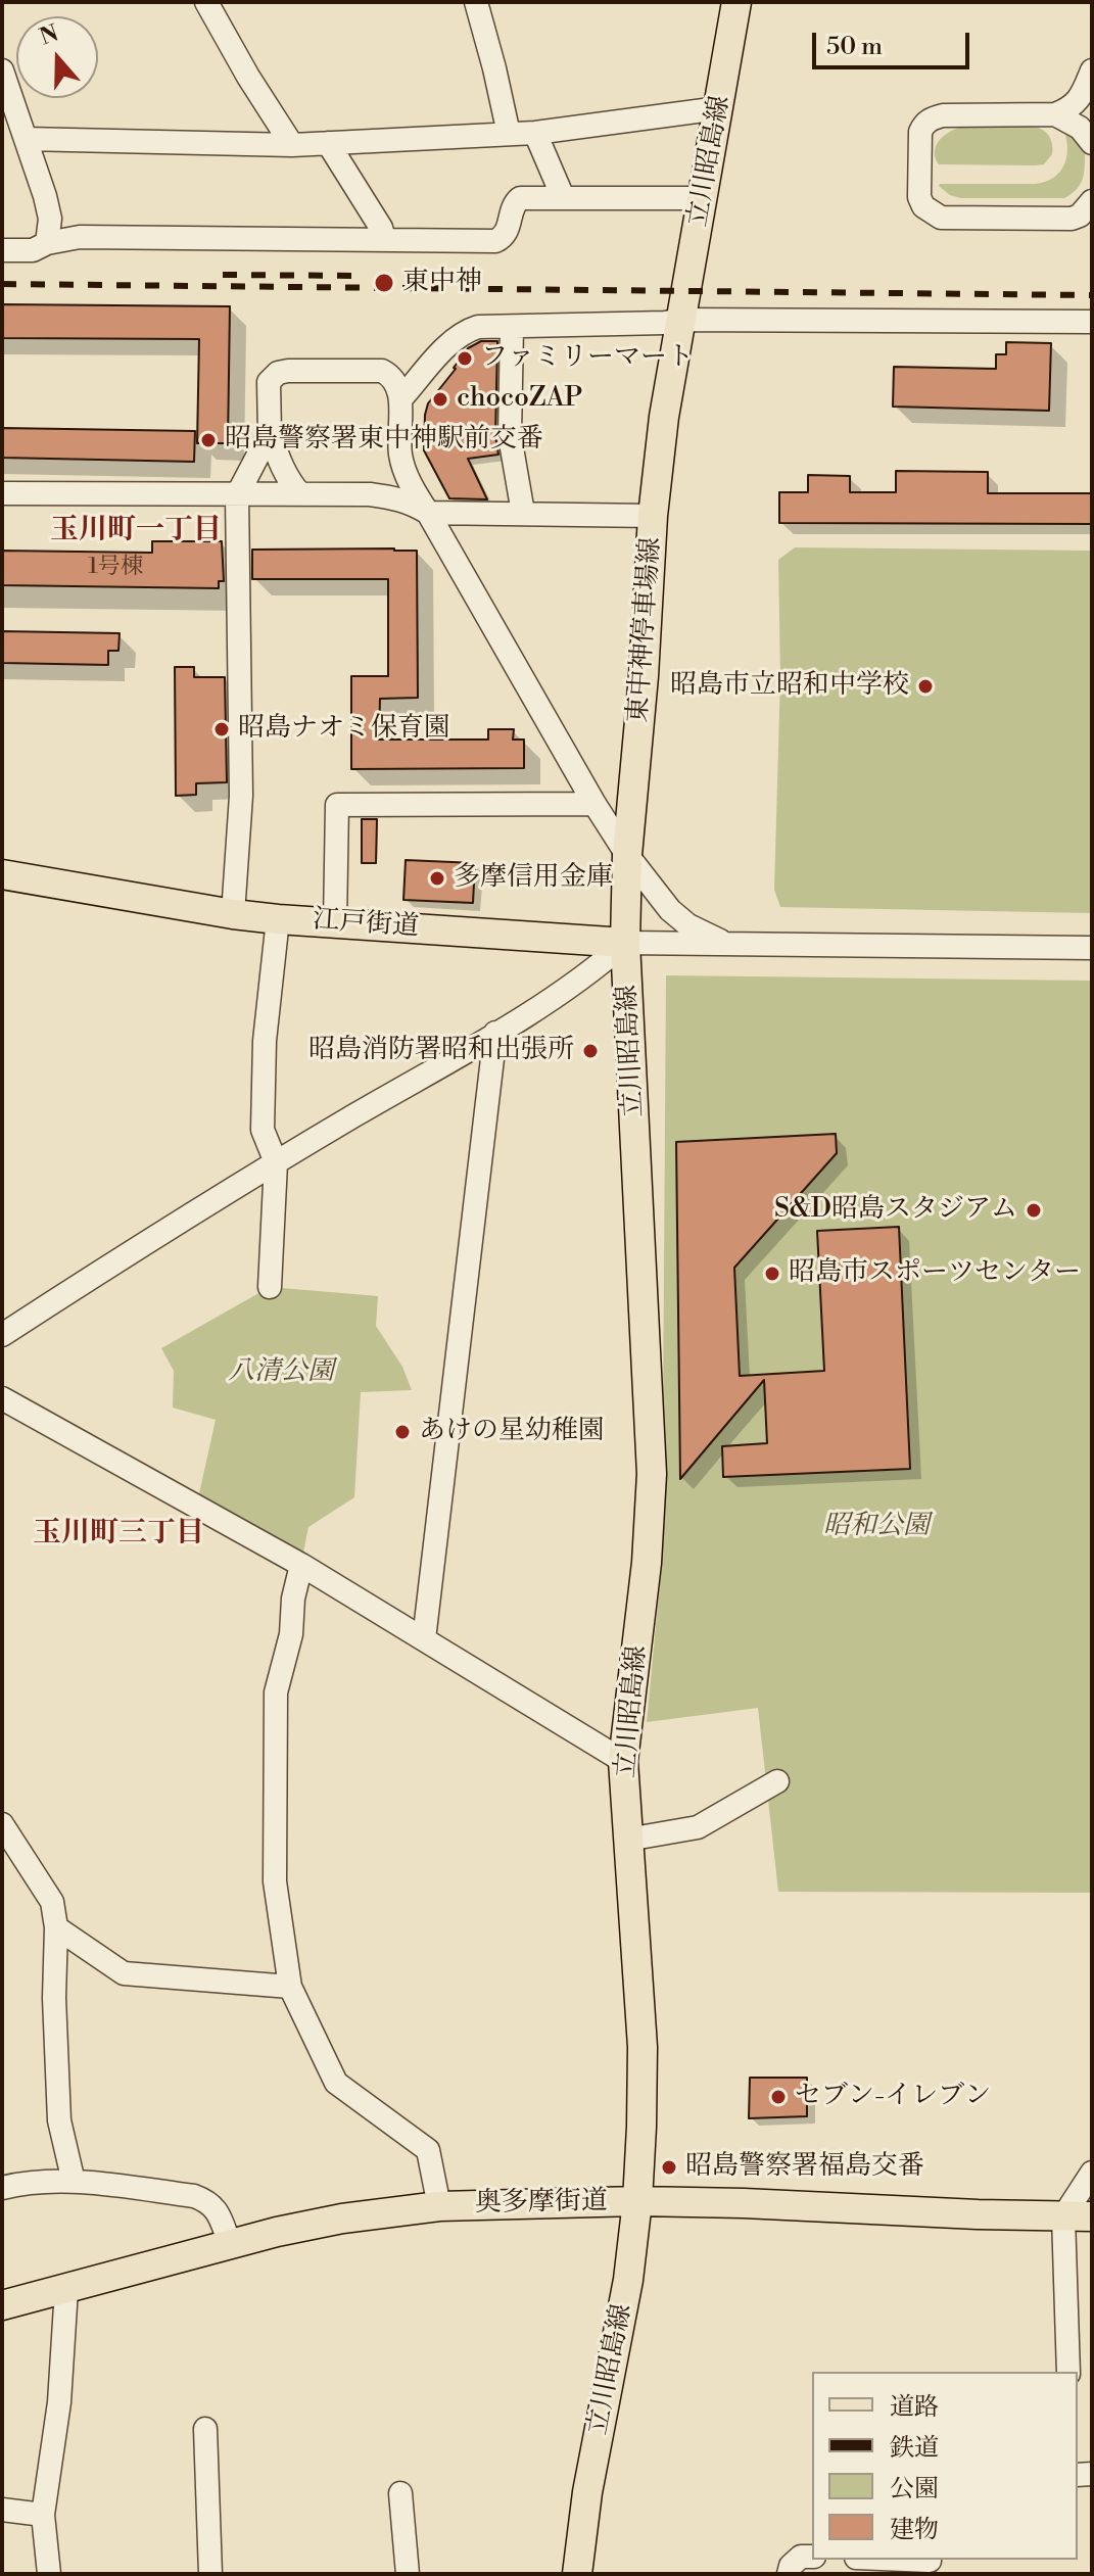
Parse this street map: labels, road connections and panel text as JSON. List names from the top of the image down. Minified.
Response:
{"streets":{"main road":["立川昭島線","東中神停車場線","江戸街道","奥多摩街道"]},"crossings":[["立川昭島線","東中神停車場線"],["立川昭島線","江戸街道"],["立川昭島線","奥多摩街道"],["東中神停車場線","江戸街道"]],"districts":["玉川町一丁目","玉川町三丁目"],"parks":["八清公園","昭和公園"],"places":["東中神","ファミリーマート","chocoZAP","昭島警察署東中神駅前交番","昭島市立昭和中学校","昭島ナオミ保育園","多摩信用金庫","昭島消防署昭和出張所","S&D昭島スタジアム","昭島市スポーツセンター","あけの星幼稚園","セブン-イレブン","昭島警察署福島交番"],"house_numbers":["1号棟"],"legend":["道路","鉄道","公園","建物"],"scale_bar":"50 m","north":"top"}
